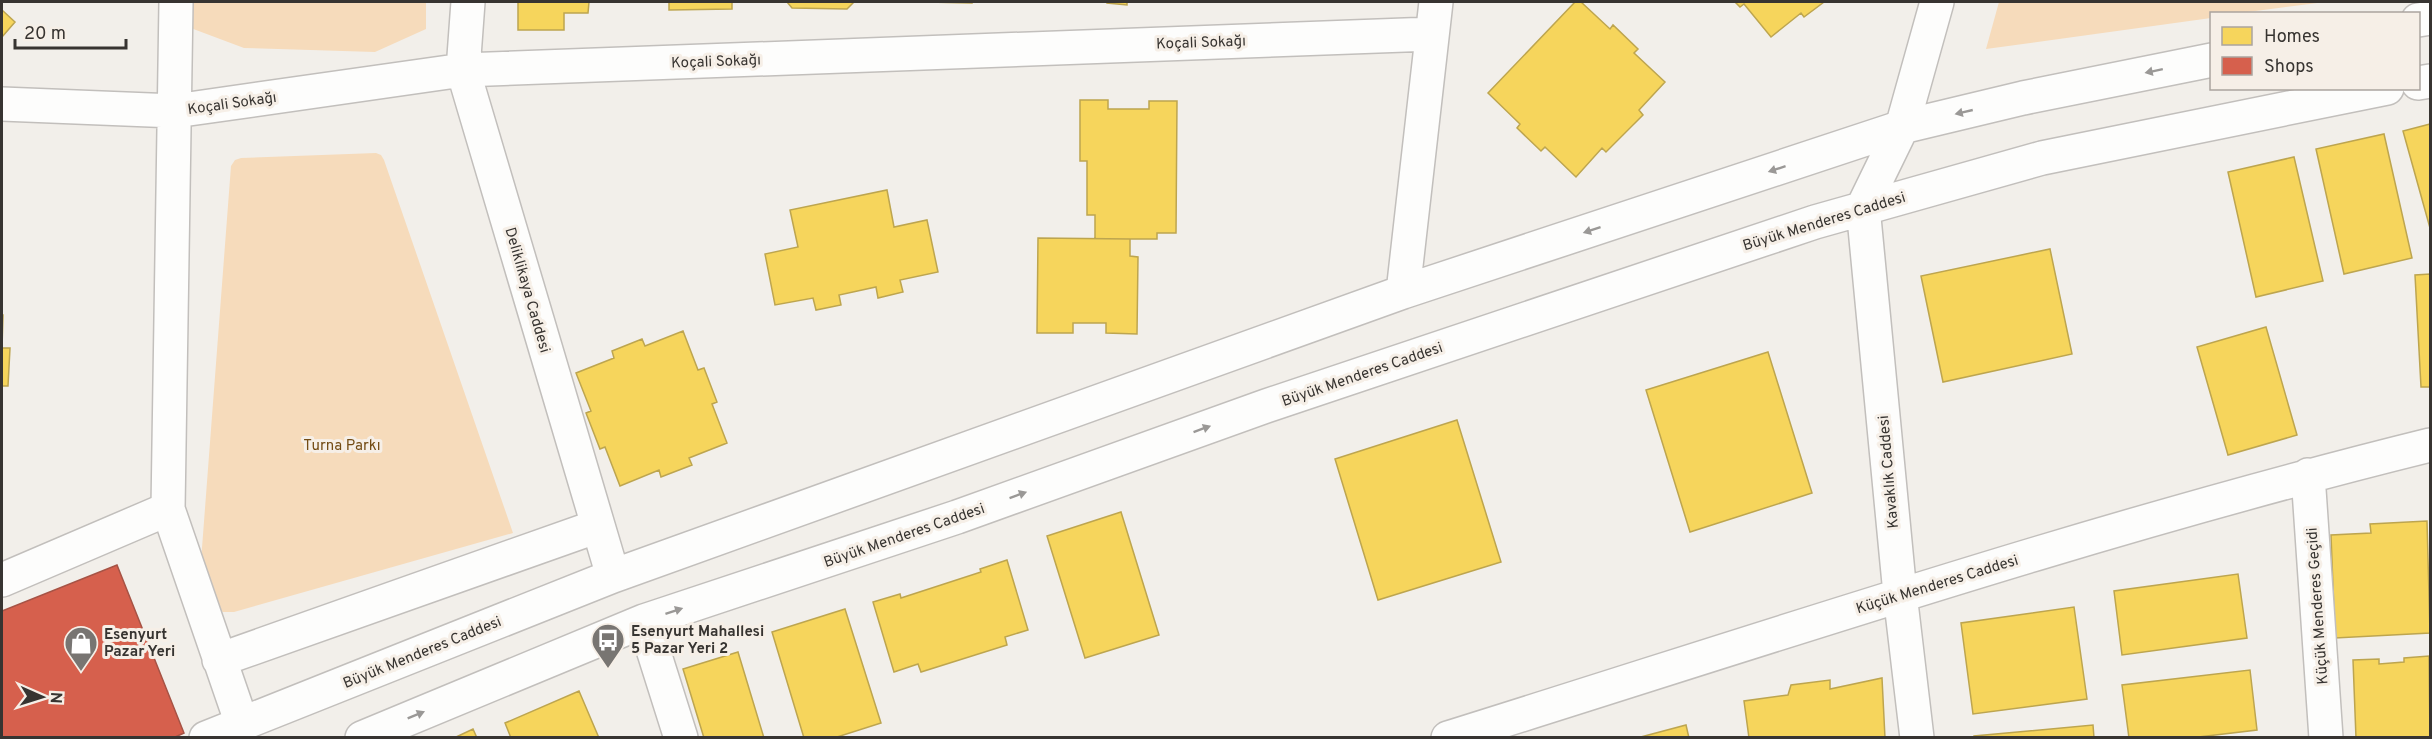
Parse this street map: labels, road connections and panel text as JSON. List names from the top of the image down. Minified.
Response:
{"streets":{"street":["Koçali Sokağı","Büyük Menderes Caddesi","Deliklikaya Caddesi","Kavaklık Caddesi","Küçük Menderes Caddesi","Küçük Menderes Geçidi"]},"crossings":[["Koçali Sokağı","Deliklikaya Caddesi"],["Büyük Menderes Caddesi","Deliklikaya Caddesi"],["Büyük Menderes Caddesi","Kavaklık Caddesi"],["Kavaklık Caddesi","Küçük Menderes Caddesi"],["Küçük Menderes Caddesi","Küçük Menderes Geçidi"]],"parks":["Turna Parkı"],"places":{"bus stop":["Esenyurt Mahallesi 5 Pazar Yeri 2"],"shop":["Esenyurt Pazar Yeri"]},"legend":["Homes","Shops"],"scale_bar":"20 m","north":"right"}
